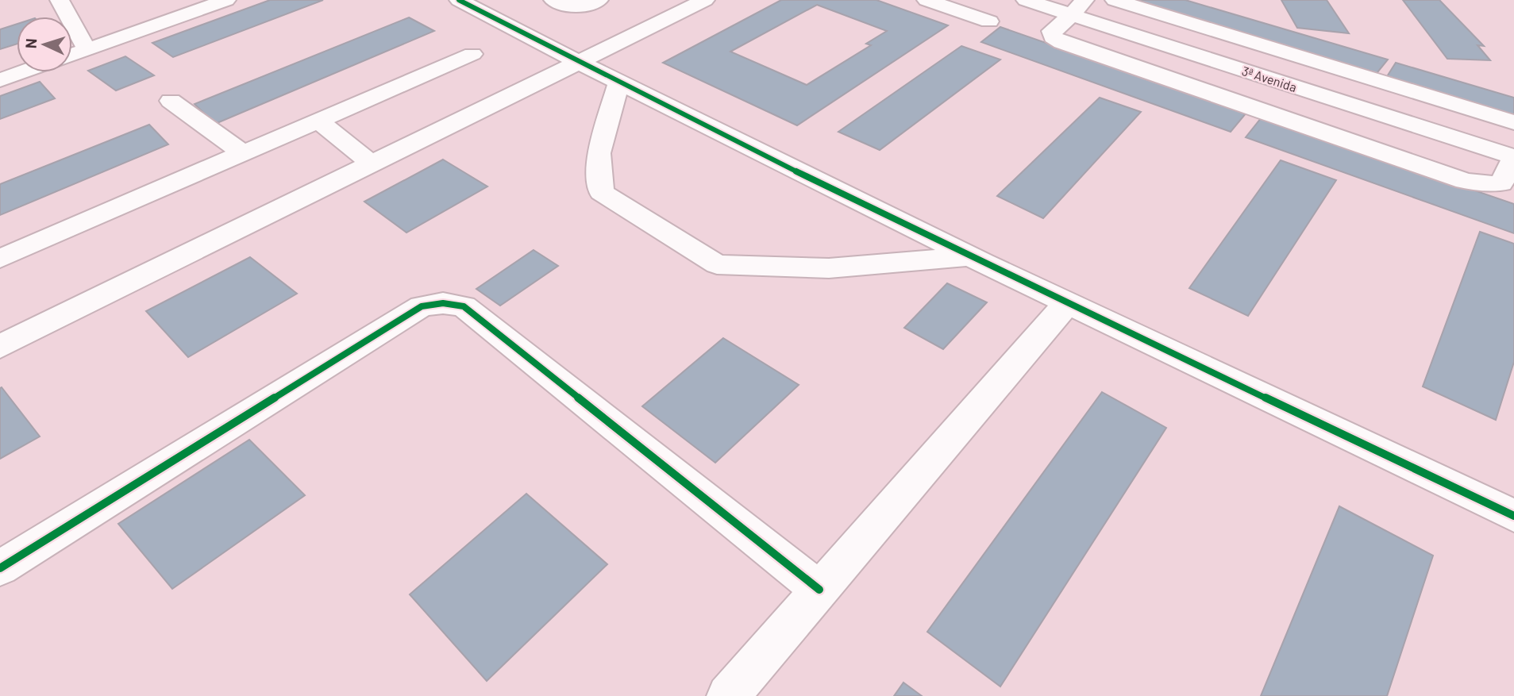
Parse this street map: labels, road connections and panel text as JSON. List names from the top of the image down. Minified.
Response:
{"streets":{"street":["3ª Avenida"]},"north":"left"}
